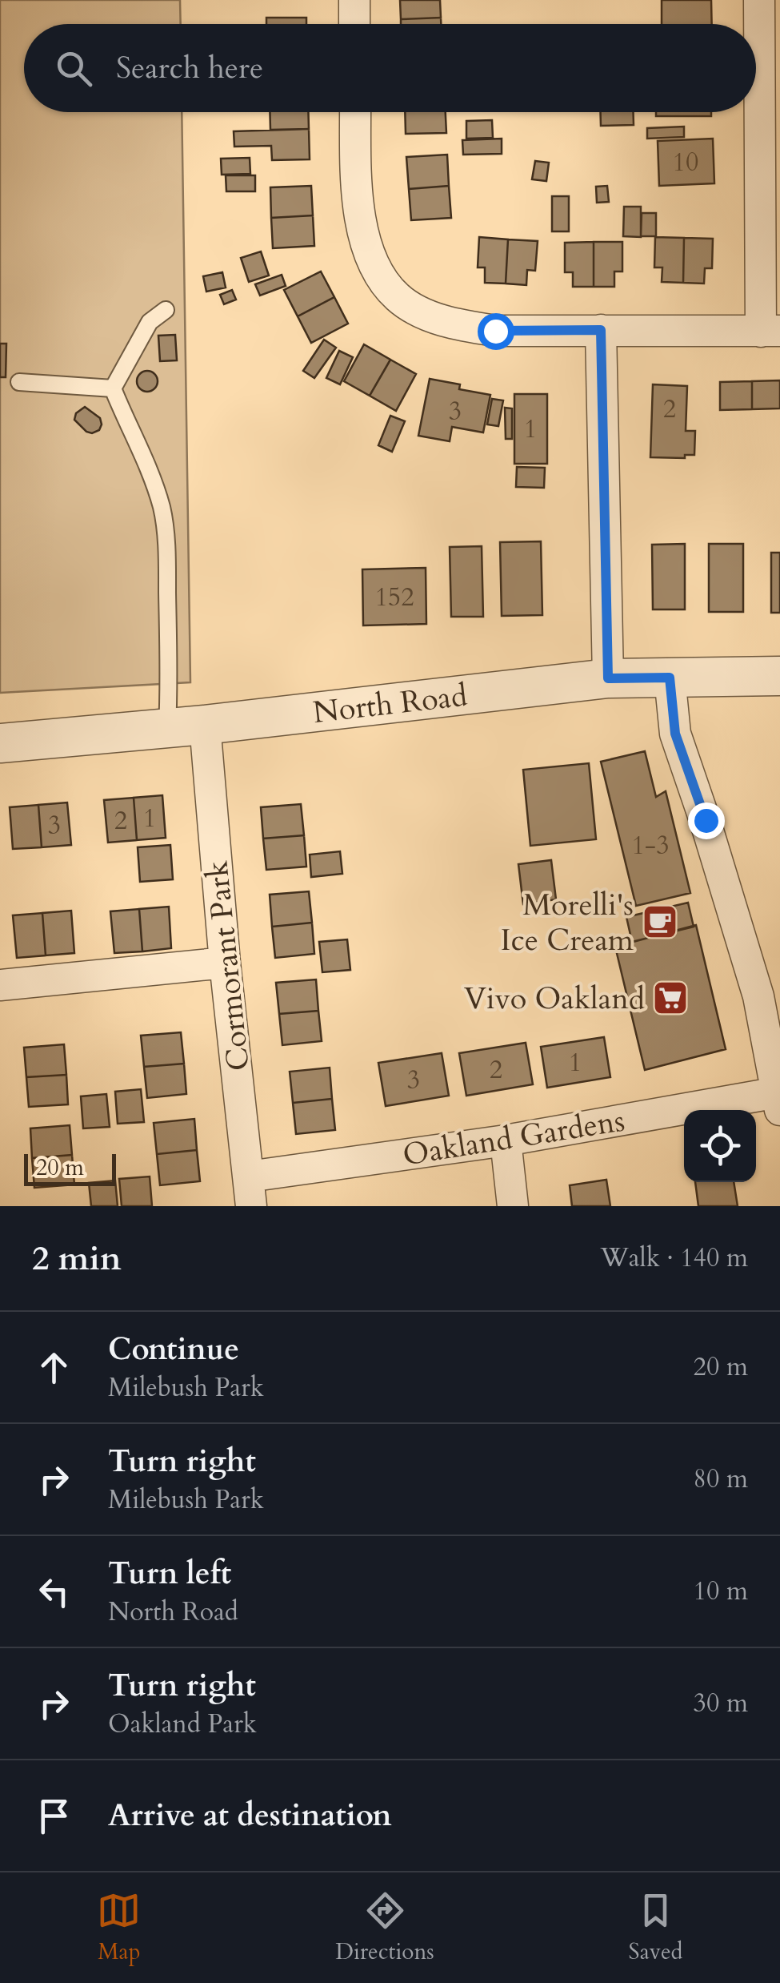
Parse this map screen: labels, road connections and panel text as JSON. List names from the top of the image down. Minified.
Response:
{"streets":{"street":["North Road","Cormorant Park","Oakland Gardens"]},"crossings":[["North Road","Cormorant Park"],["Cormorant Park","Oakland Gardens"]],"places":{"cafe":["Morelli's Ice Cream"],"supermarket":["Vivo Oakland"]},"house_numbers":["10","2","3","1","152","1","2","3","1-3","1","2","3"],"scale_bar":"20 m","page":{"search":"Search here","scale":"20 m","heading":["2 min","Walk · 140 m"],"list":[["Continue","Milebush Park","20 m"],["Turn right","Milebush Park","80 m"],["Turn left","North Road","10 m"],["Turn right","Oakland Park","30 m"],"Arrive at destination"],"nav":["Map","Directions","Saved"]}}
